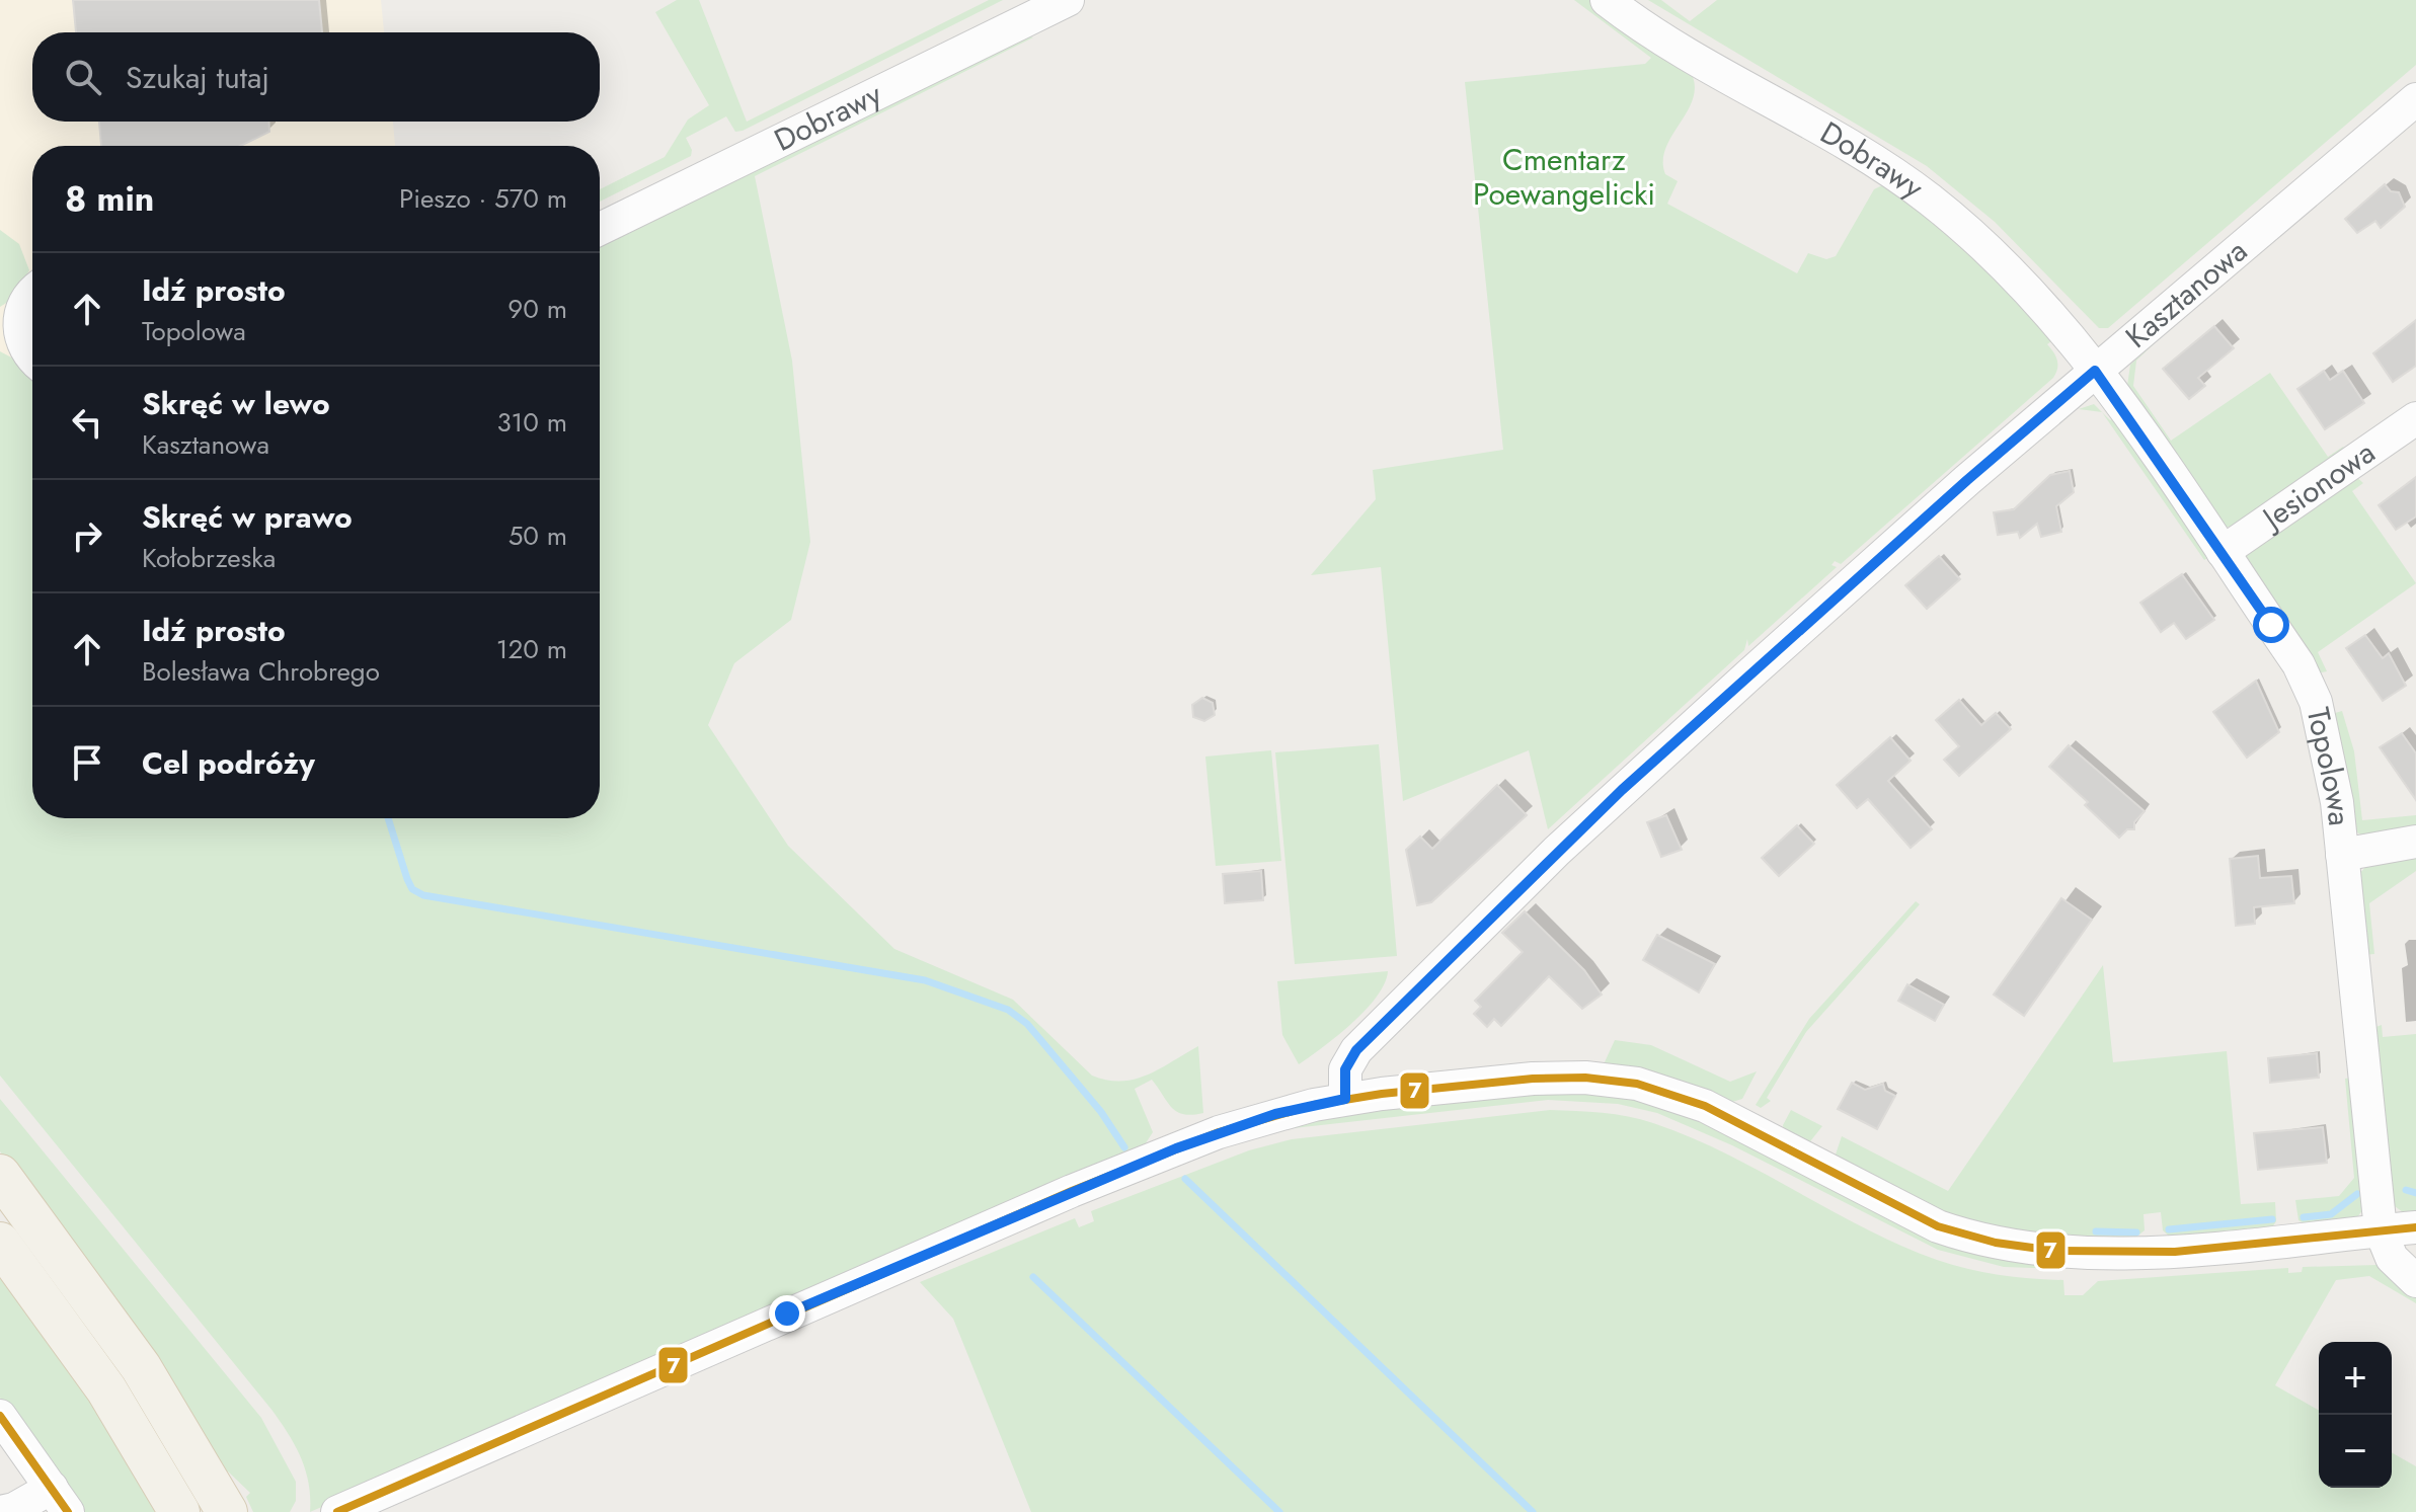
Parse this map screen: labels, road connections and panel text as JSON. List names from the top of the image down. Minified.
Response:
{"streets":{"street":["Dobrawy","Kasztanowa","Jesionowa","Topolowa"]},"crossings":[["Dobrawy","Kasztanowa"],["Dobrawy","Topolowa"],["Kasztanowa","Topolowa"],["Jesionowa","Topolowa"]],"parks":["Cmentarz Poewangelicki"],"lines":["transit line 7"],"page":{"search":"Szukaj tutaj","heading":["8 min","Pieszo · 570 m"],"list":[["Idź prosto","Topolowa","90 m"],["Skręć w lewo","Kasztanowa","310 m"],["Skręć w prawo","Kołobrzeska","50 m"],["Idź prosto","Bolesława Chrobrego","120 m"],"Cel podróży"],"map_buttons":["+","−"]}}
